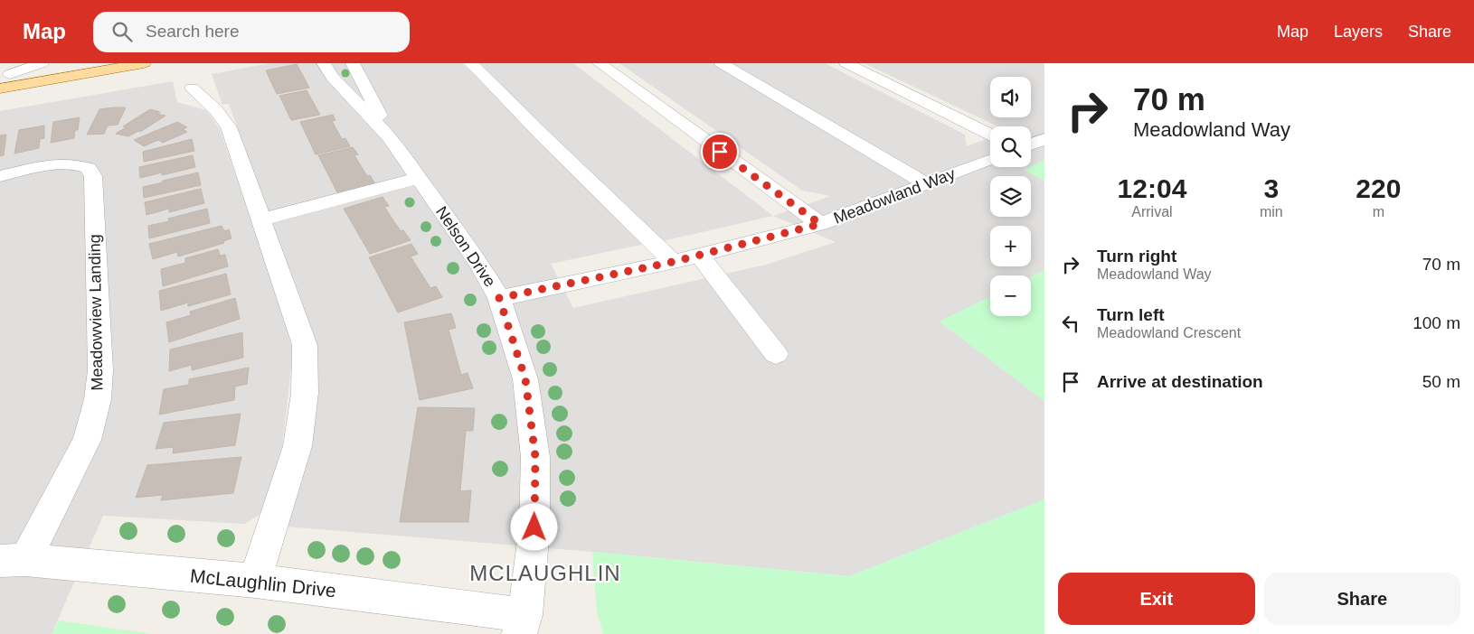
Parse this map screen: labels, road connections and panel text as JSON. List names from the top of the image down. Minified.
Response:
{"streets":{"street":["Meadowland Way","Nelson Drive","Meadowview Landing","McLaughlin Drive"]},"crossings":[["Meadowland Way","Nelson Drive"],["Nelson Drive","McLaughlin Drive"],["Meadowview Landing","McLaughlin Drive"]],"districts":["MCLAUGHLIN"],"page":{"header":"Map","search":"Search here","nav":["Map","Layers","Share"],"turn":["70 m","Meadowland Way"],"map_buttons":["+","−"],"eta":["12:04","Arrival","3","min","220","m"],"list":[{"name":"Turn right","note":"Meadowland Way","value":"70 m"},{"name":"Turn left","note":"Meadowland Crescent","value":"100 m"},{"name":"Arrive at destination","value":"50 m"}],"buttons":["Exit","Share"]}}
